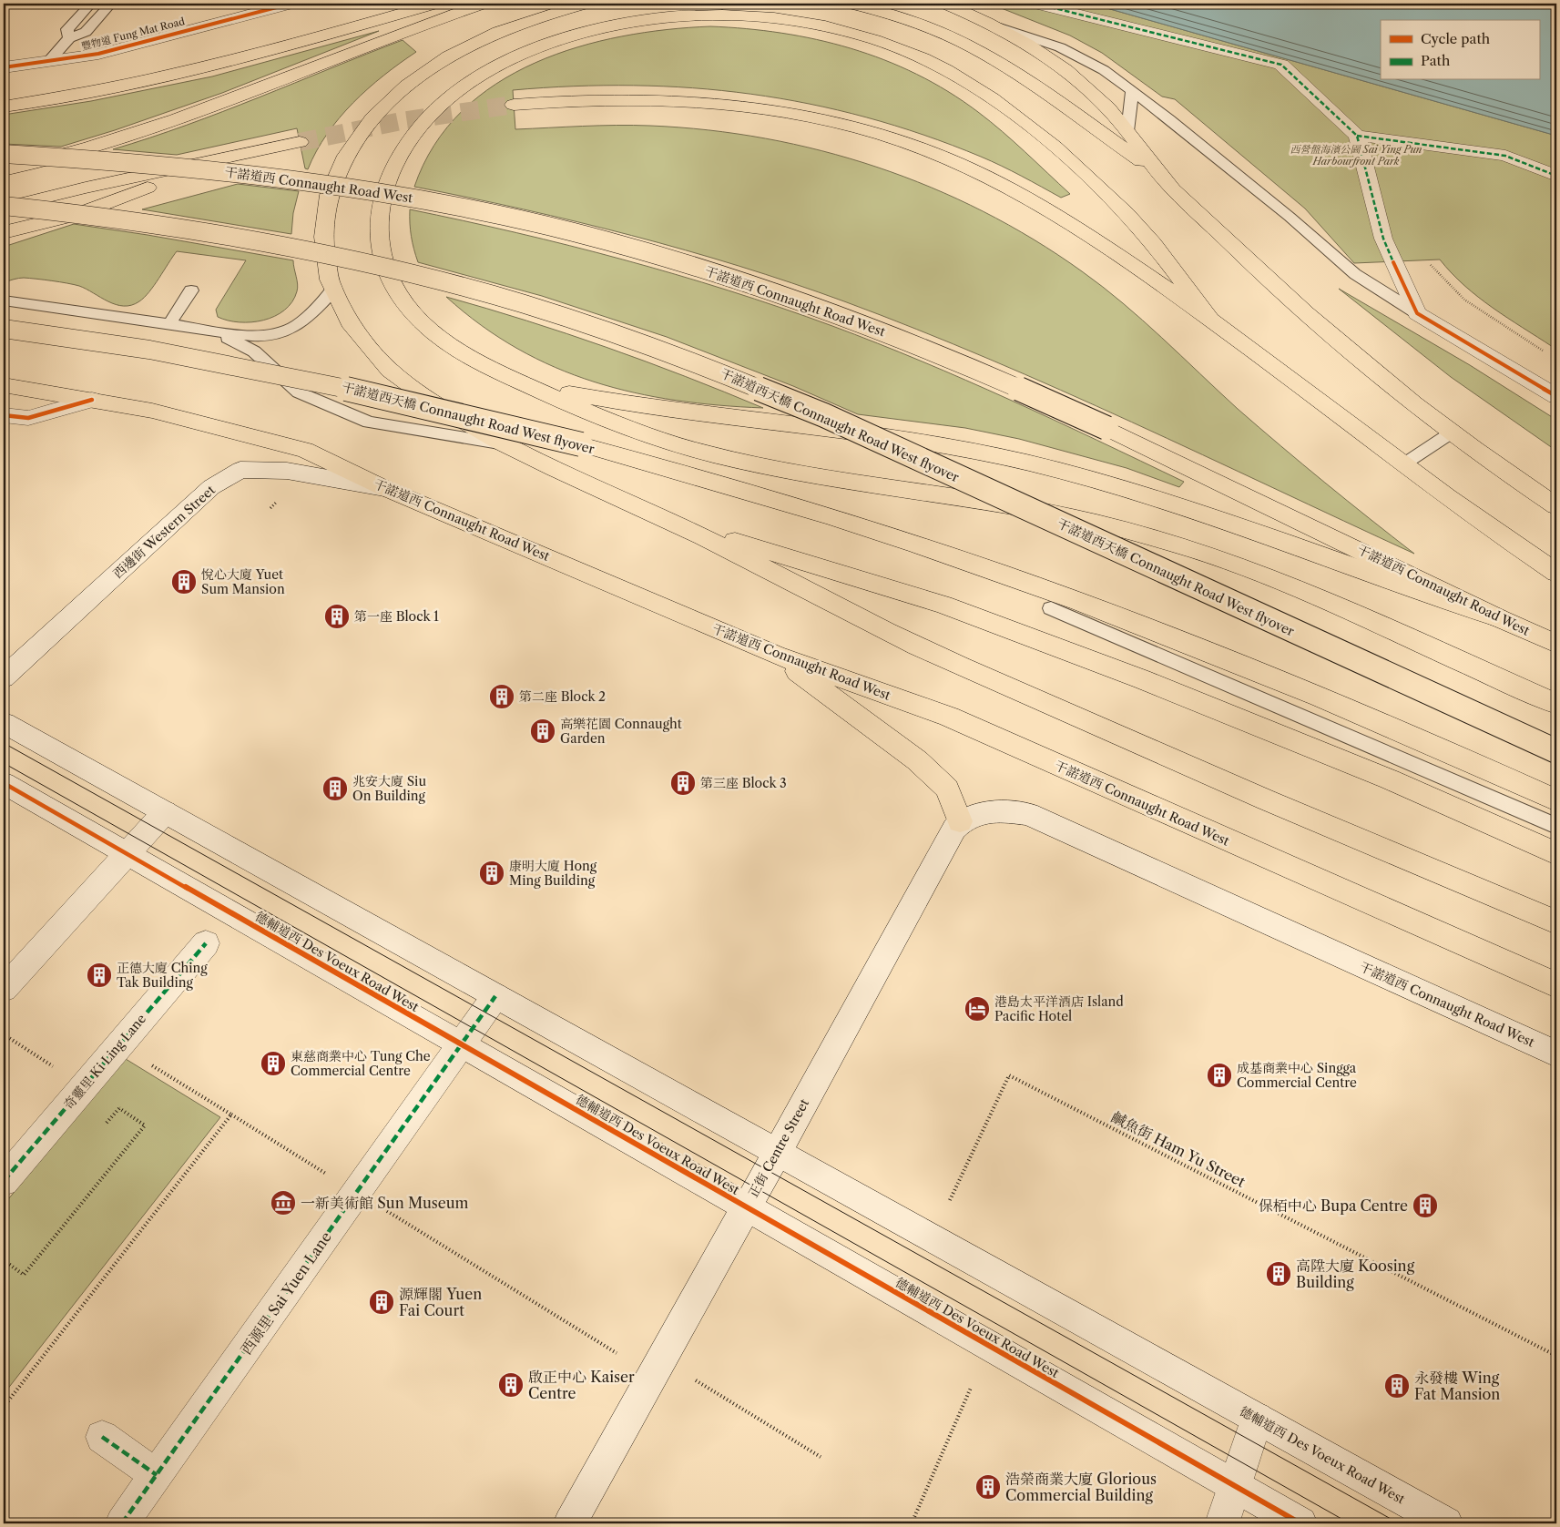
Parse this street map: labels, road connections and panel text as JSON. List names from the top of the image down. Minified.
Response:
{"streets":{"main road":["干諾道西 Connaught Road West","干諾道西天橋 Connaught Road West flyover"],"street":["豐物道 Fung Mat Road","西邊街 Western Street","德輔道西 Des Voeux Road West","奇靈里 Ki Ling Lane","正街 Centre Street","西源里 Sai Yuen Lane"],"path":["鹹魚街 Ham Yu Street"]},"crossings":[["干諾道西 Connaught Road West","西邊街 Western Street"],["干諾道西 Connaught Road West","正街 Centre Street"],["德輔道西 Des Voeux Road West","正街 Centre Street"],["德輔道西 Des Voeux Road West","西源里 Sai Yuen Lane"]],"parks":["西營盤海濱公園 Sai Ying Pun Harbourfront Park"],"places":{"building":["悅心大廈 Yuet Sum Mansion","第一座 Block 1","第二座 Block 2","高樂花園 Connaught Garden","第三座 Block 3","兆安大廈 Siu On Building","康明大廈 Hong Ming Building","正德大廈 Ching Tak Building","東慈商業中心 Tung Che Commercial Centre","成基商業中心 Singga Commercial Centre","保栢中心 Bupa Centre","高陞大廈 Koosing Building","源輝閣 Yuen Fai Court","啟正中心 Kaiser Centre","永發樓 Wing Fat Mansion","浩榮商業大廈 Glorious Commercial Building"],"hotel":["港島太平洋酒店 Island Pacific Hotel"],"museum":["一新美術館 Sun Museum"]},"legend":["Cycle path","Path"]}
